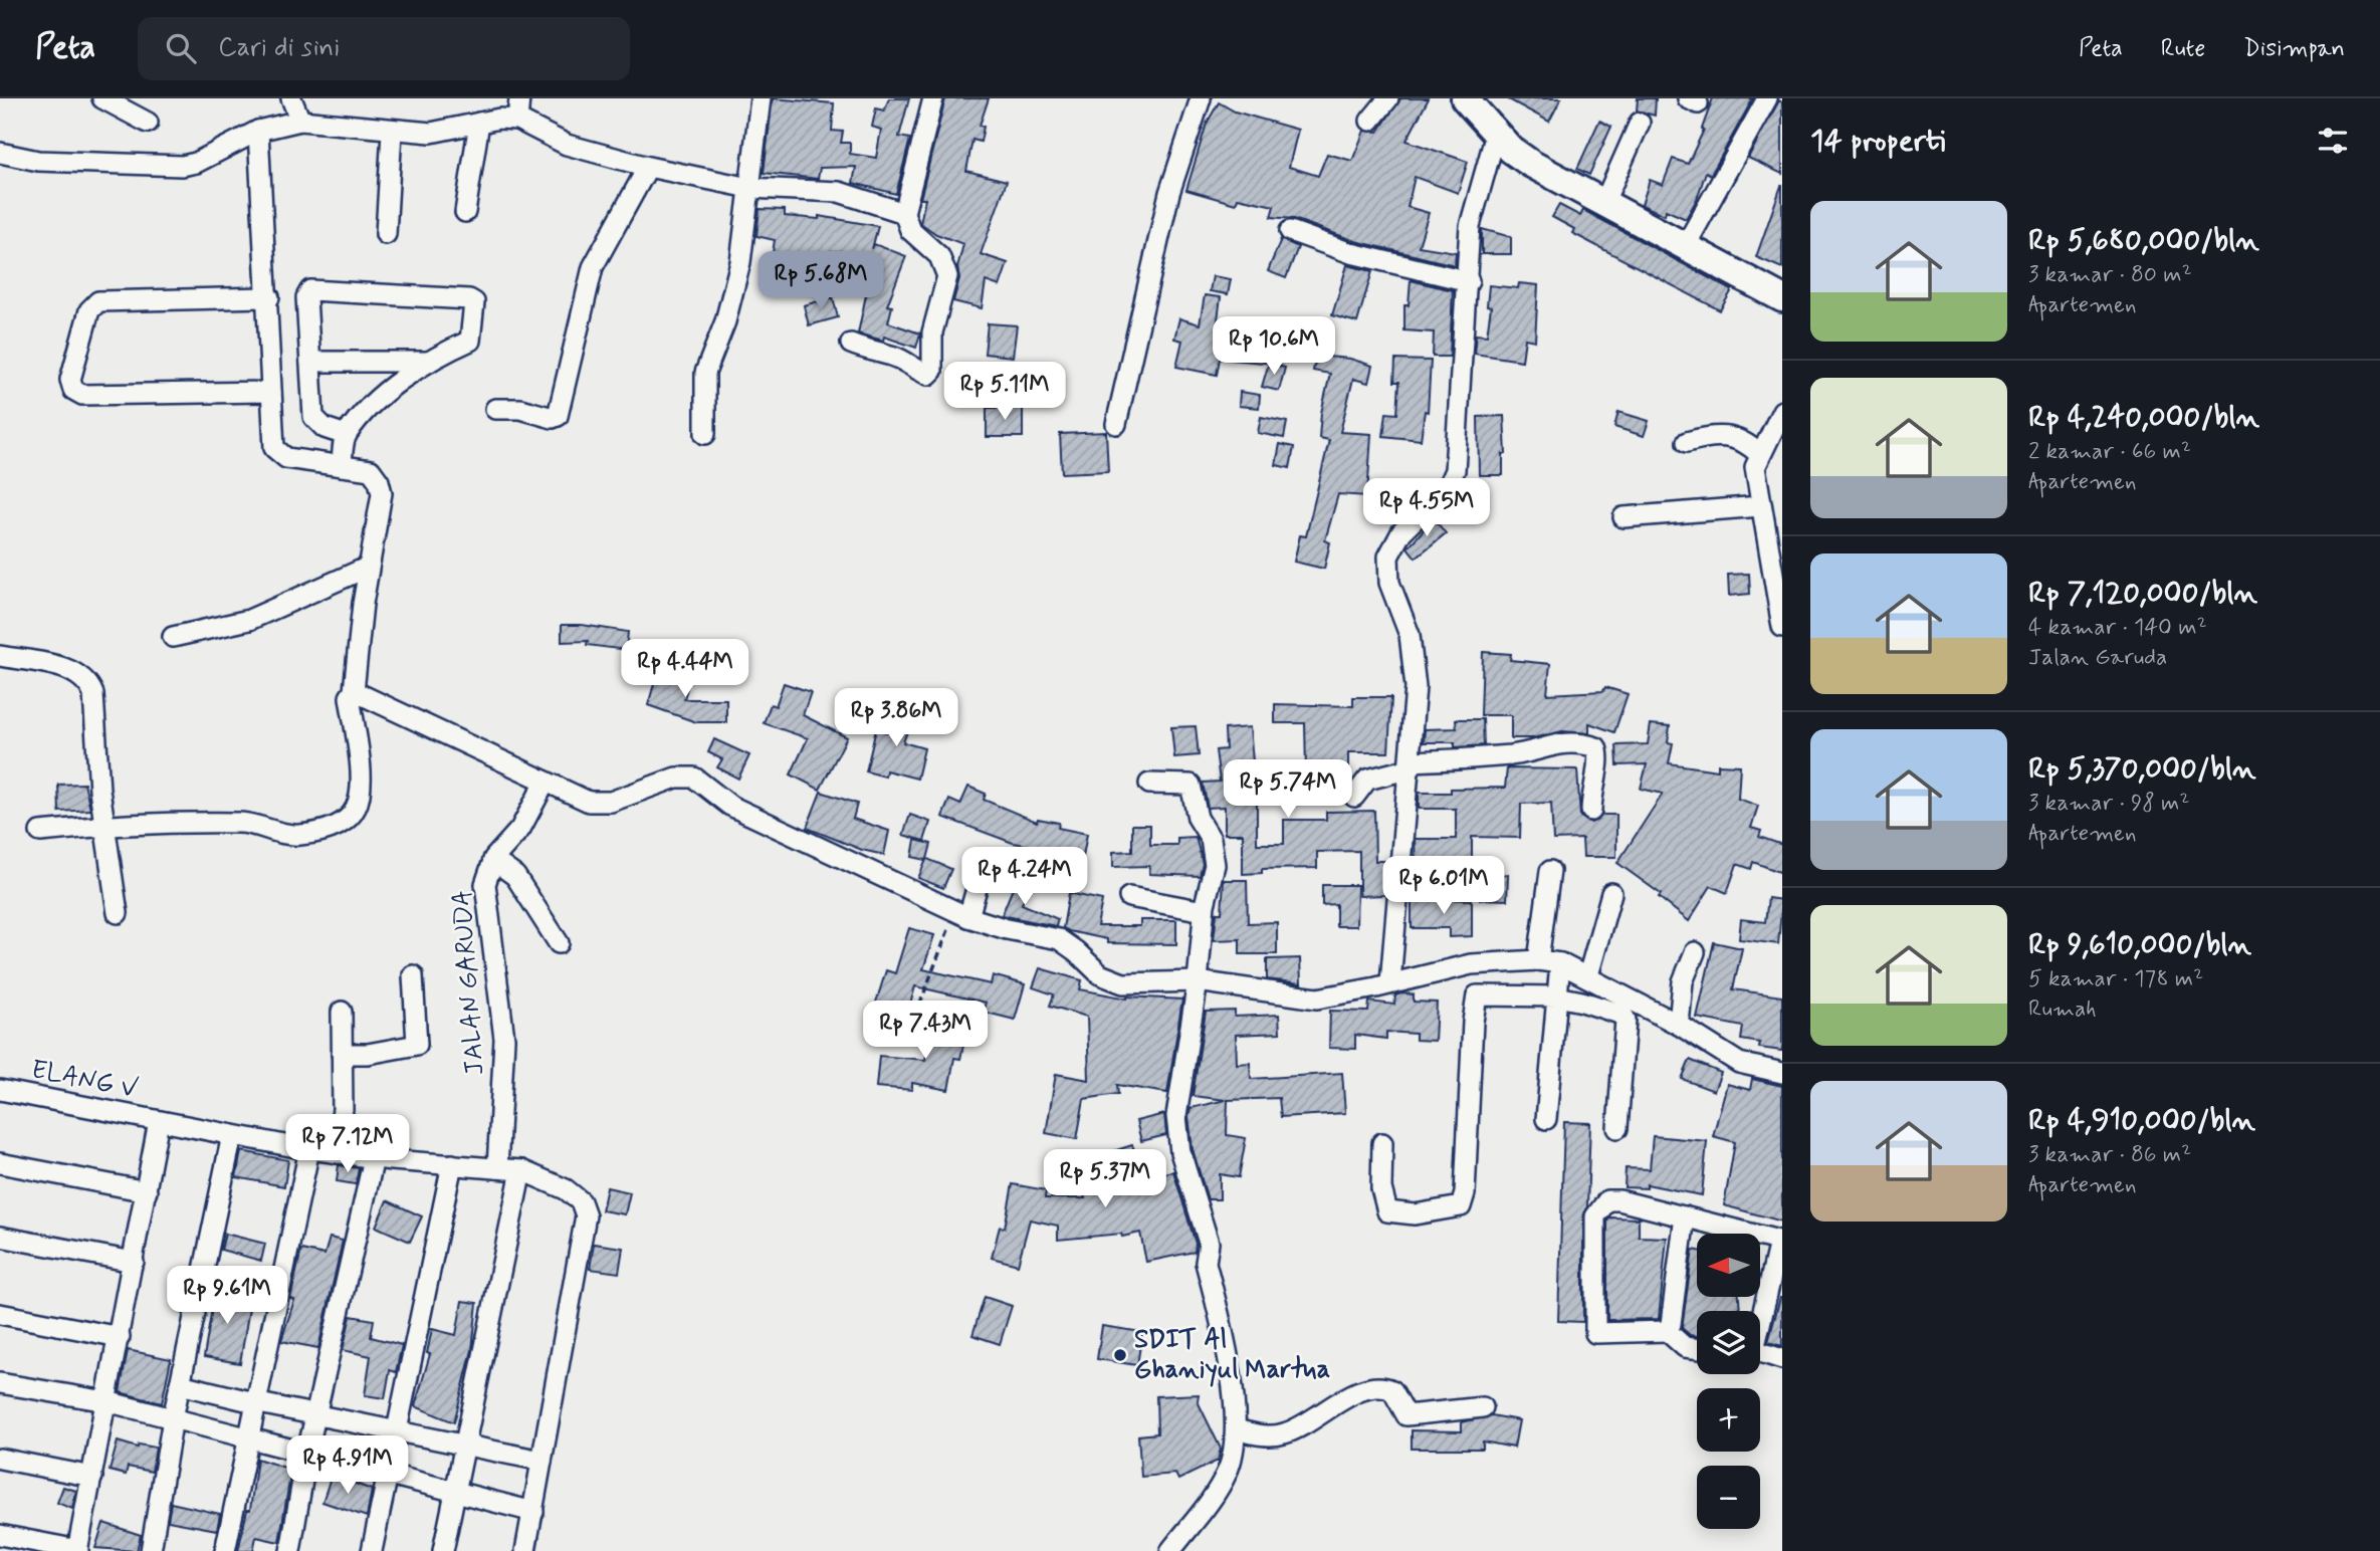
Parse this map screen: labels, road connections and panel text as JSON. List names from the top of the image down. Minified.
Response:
{"streets":{"street":["JALAN GARUDA","ELANG V"]},"crossings":[["JALAN GARUDA","ELANG V"]],"places":["SDIT Al Ghaniyul Martua"],"north":"left","page":{"header":"Peta","search":"Cari di sini","nav":["Peta","Rute","Disimpan"],"heading":"14 properti","list":[{"name":"Rp 5,680,000/bln","note":"3 kamar · 80 m² · Apartemen"},{"name":"Rp 4,240,000/bln","note":"2 kamar · 66 m² · Apartemen"},{"name":"Rp 7,120,000/bln","note":"4 kamar · 140 m² · Jalan Garuda"},{"name":"Rp 5,370,000/bln","note":"3 kamar · 98 m² · Apartemen"},{"name":"Rp 9,610,000/bln","note":"5 kamar · 178 m² · Rumah"},{"name":"Rp 4,910,000/bln","note":"3 kamar · 86 m² · Apartemen"}],"price":["Rp 5.68M","Rp 10.6M","Rp 5.11M","Rp 4.55M","Rp 4.44M","Rp 3.86M","Rp 5.74M","Rp 4.24M","Rp 6.01M","Rp 7.43M","Rp 7.12M","Rp 5.37M","Rp 9.61M","Rp 4.91M"],"map_buttons":["+","−"]}}
